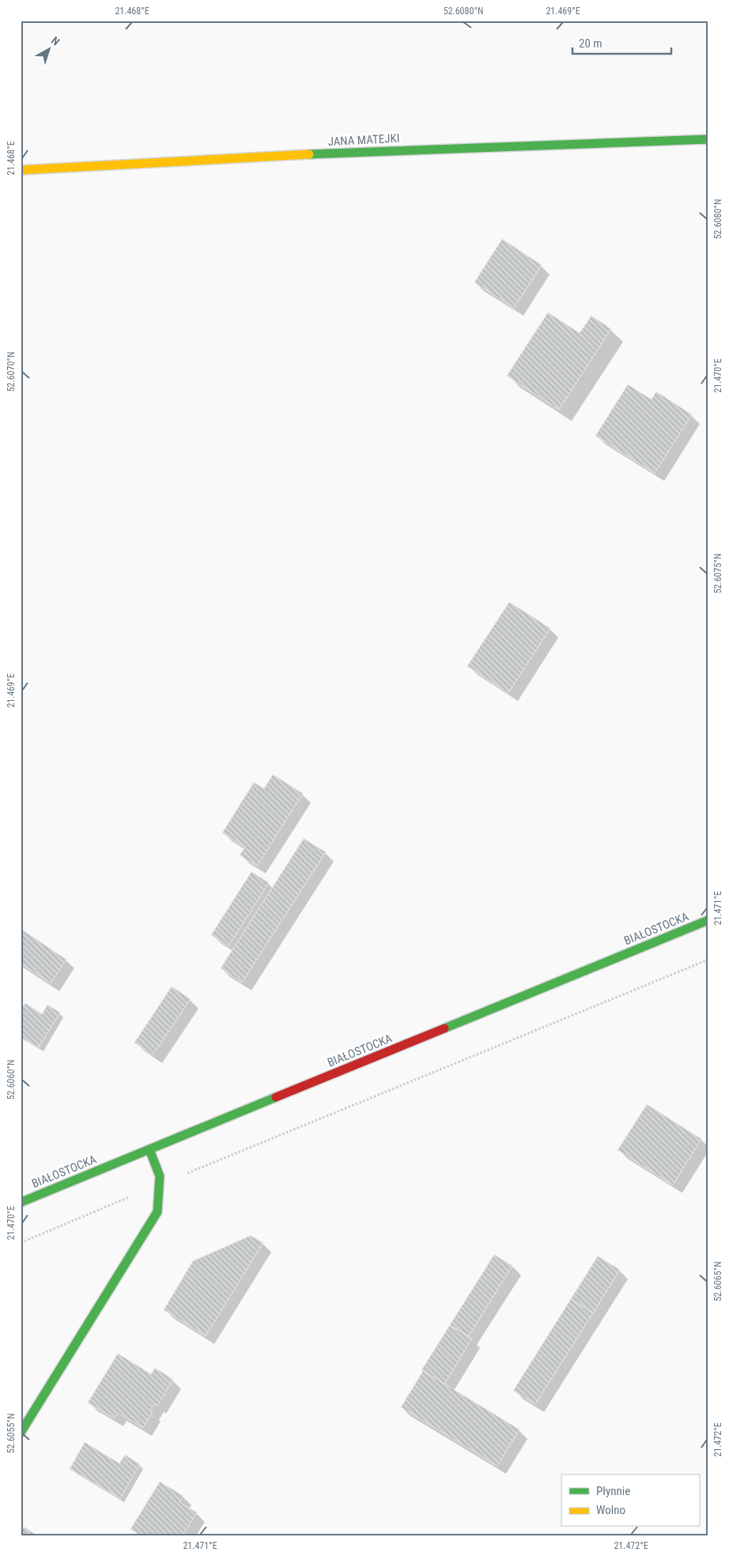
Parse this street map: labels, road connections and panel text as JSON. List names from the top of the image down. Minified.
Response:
{"streets":{"street":["JANA MATEJKI","BIAŁOSTOCKA"]},"legend":["Płynnie","Wolno"],"scale_bar":"20 m","north":"top right","coordinates":["21.468°E","52.6080°N","21.469°E","52.6070°N","21.470°E","52.6075°N","21.471°E","52.6060°N","52.6065°N","52.6055°N","21.472°E"]}
